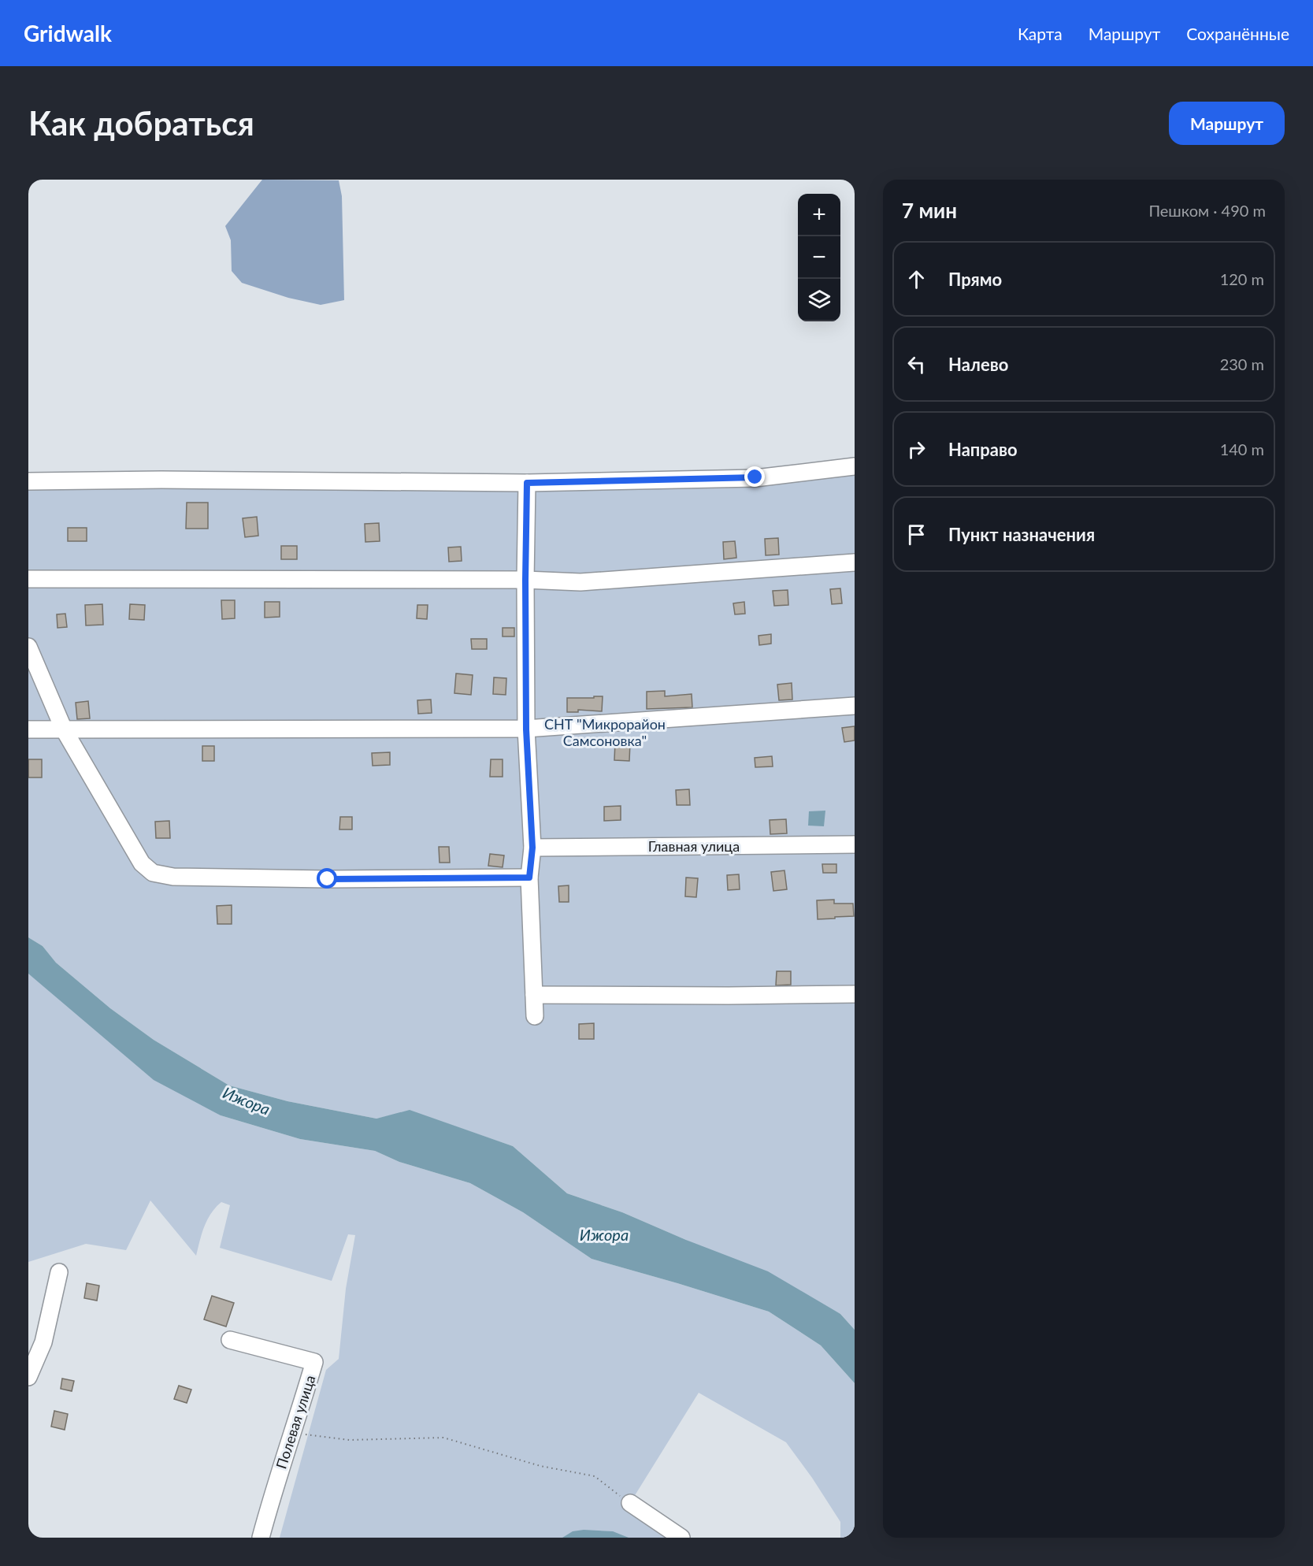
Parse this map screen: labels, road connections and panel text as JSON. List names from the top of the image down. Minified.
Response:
{"streets":{"street":["Главная улица","Полевая улица"]},"water":["Ижора"],"parks":["СНТ \"Микрорайон Самсоновка\""],"page":{"header":"Gridwalk","nav":["Карта","Маршрут","Сохранённые"],"buttons":"Маршрут","title":"Как добраться","heading":["7 мин","Пешком · 490 m"],"map_buttons":["+","−"],"list":[["Прямо","120 m"],["Налево","230 m"],["Направо","140 m"],"Пункт назначения"]}}
